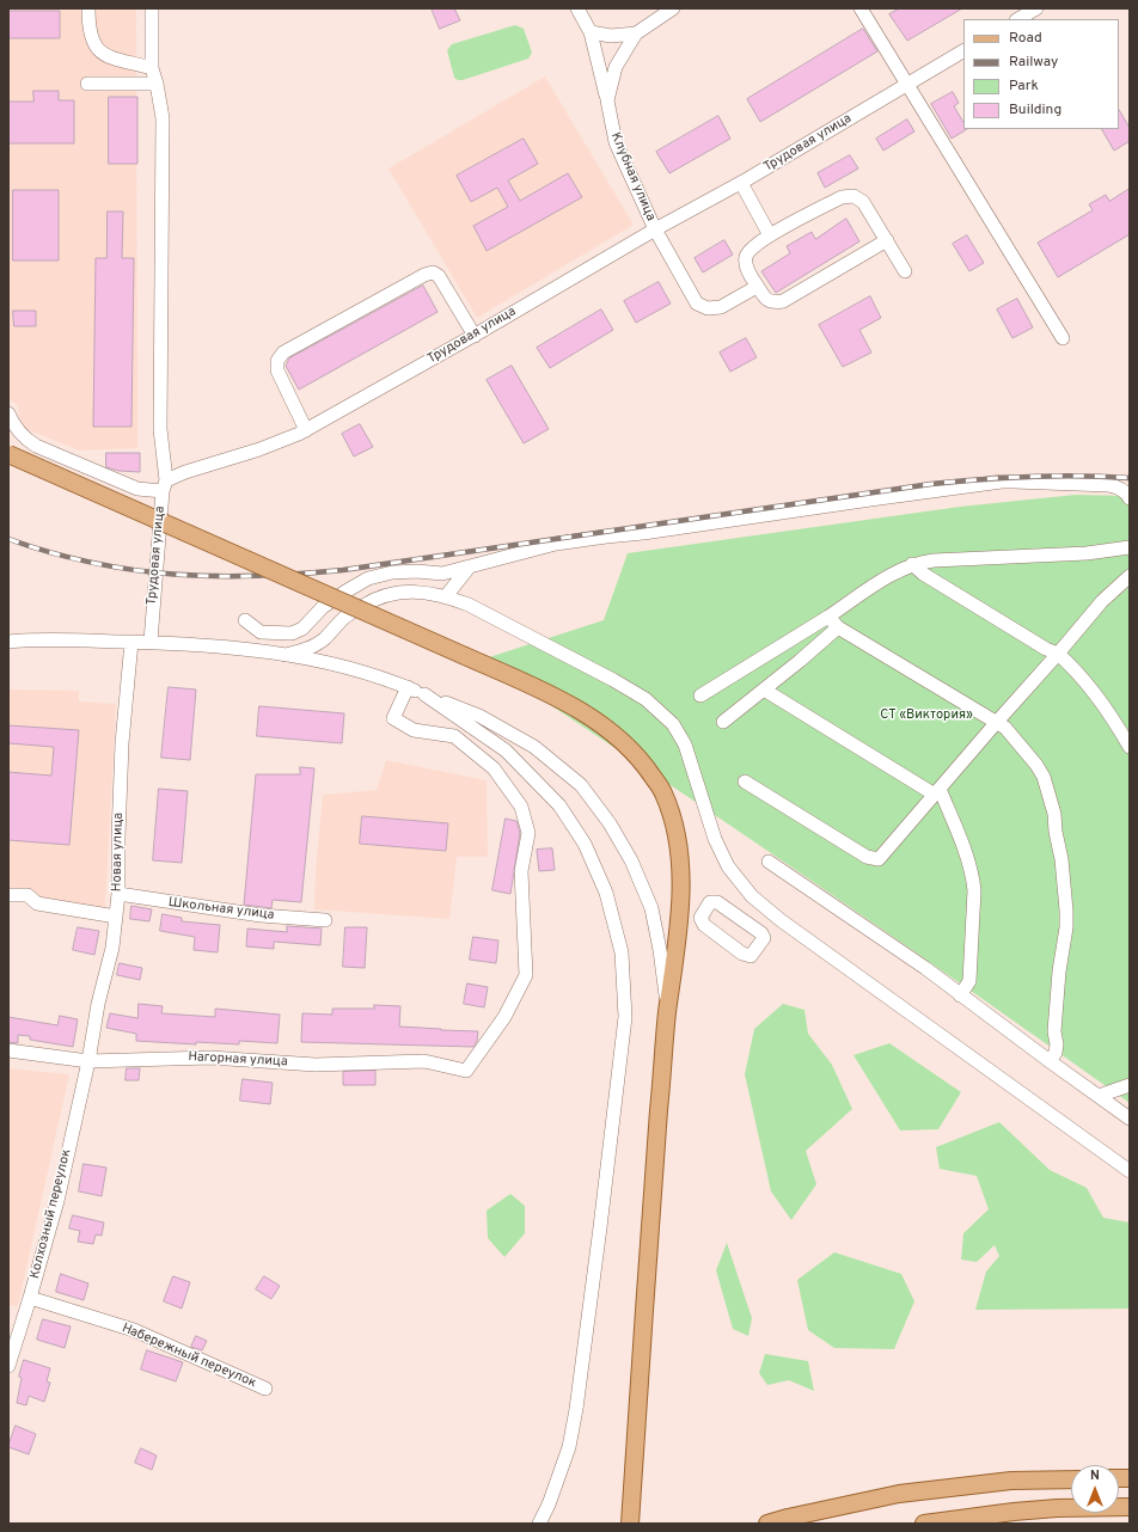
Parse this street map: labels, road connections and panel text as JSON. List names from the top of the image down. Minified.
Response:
{"streets":{"street":["Трудовая улица","Клубная улица","Новая улица","Школьная улица","Нагорная улица","Колхозный переулок","Набережный переулок"]},"crossings":[["Трудовая улица","Клубная улица"],["Новая улица","Школьная улица"],["Новая улица","Нагорная улица"],["Новая улица","Колхозный переулок"],["Нагорная улица","Колхозный переулок"],["Колхозный переулок","Набережный переулок"]],"parks":["СТ «Виктория»"],"legend":["Road","Railway","Park","Building"],"north":"top"}
